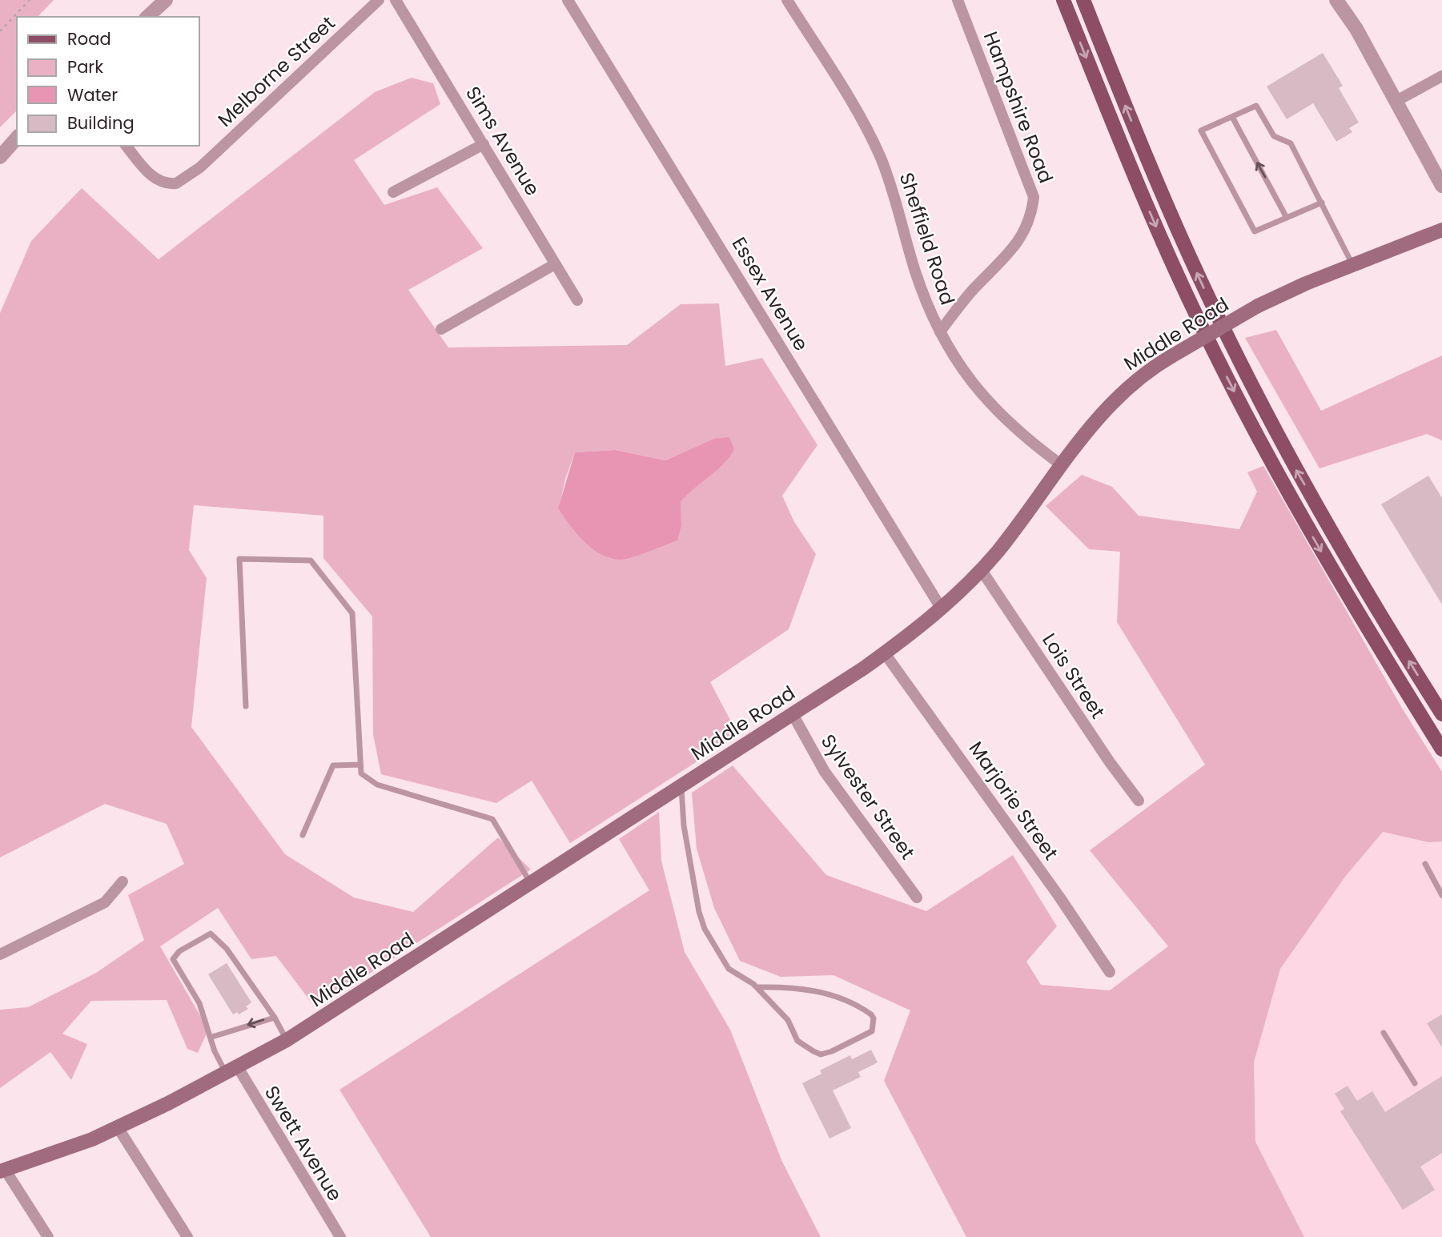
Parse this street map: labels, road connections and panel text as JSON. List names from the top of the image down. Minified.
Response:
{"streets":{"main road":["Middle Road"],"street":["Melborne Street","Hampshire Road","Sims Avenue","Sheffield Road","Essex Avenue","Lois Street","Sylvester Street","Marjorie Street","Swett Avenue"]},"crossings":[["Hampshire Road","Sheffield Road"],["Sheffield Road","Middle Road"],["Essex Avenue","Middle Road"],["Middle Road","Lois Street"],["Middle Road","Sylvester Street"],["Middle Road","Marjorie Street"],["Middle Road","Swett Avenue"]],"legend":["Road","Park","Water","Building"]}
